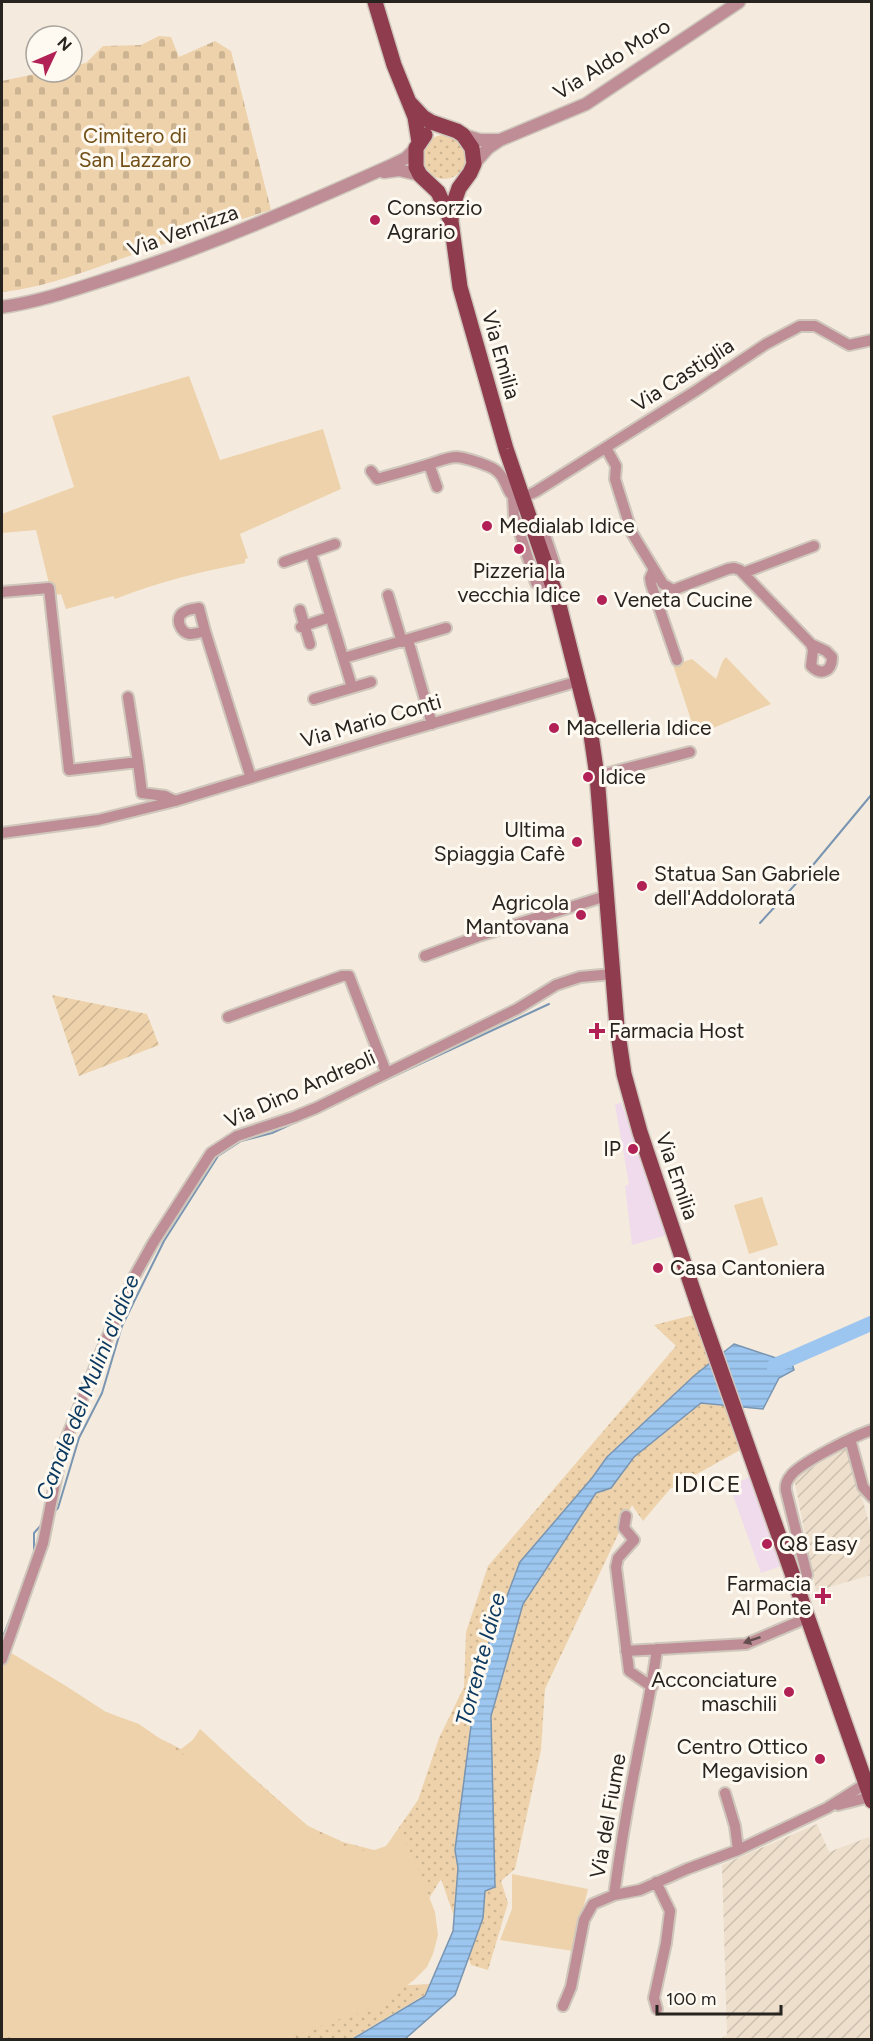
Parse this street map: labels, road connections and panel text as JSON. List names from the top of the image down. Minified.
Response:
{"streets":{"main road":["Via Emilia"],"street":["Via Aldo Moro","Via Vernizza","Via Castiglia","Via Mario Conti","Via Dino Andreoli","Via del Fiume"]},"crossings":[["Via Aldo Moro","Via Vernizza"],["Via Aldo Moro","Via Emilia"],["Via Vernizza","Via Emilia"],["Via Emilia","Via Castiglia"],["Via Emilia","Via Mario Conti"],["Via Emilia","Via Dino Andreoli"]],"districts":["IDICE"],"water":["Canale dei Mulini d'Idice","Torrente Idice"],"parks":["Cimitero di San Lazzaro"],"places":{"other":["Consorzio Agrario","Medialab Idice","Pizzeria la vecchia Idice","Veneta Cucine","Macelleria Idice","Idice","Ultima Spiaggia Cafè","Statua San Gabriele dell'Addolorata","Agricola Mantovana","IP","Casa Cantoniera","Q8 Easy","Acconciature maschili","Centro Ottico Megavision"],"health":["Farmacia Host","Farmacia Al Ponte"]},"scale_bar":"100 m","north":"top right"}
